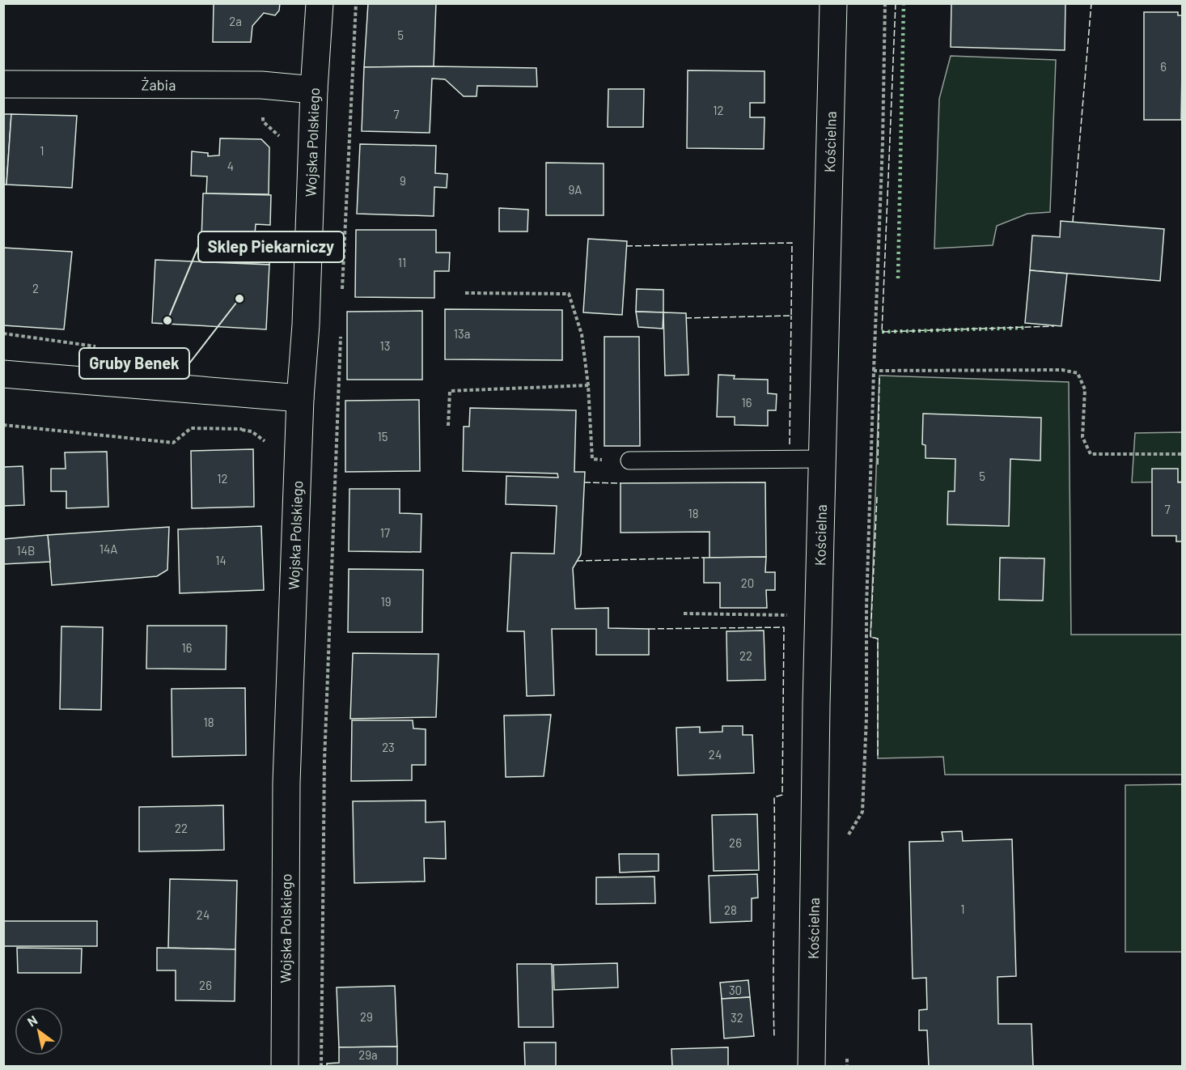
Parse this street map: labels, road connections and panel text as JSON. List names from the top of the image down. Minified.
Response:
{"streets":{"street":["Żabia","Wojska Polskiego","Kościelna"]},"crossings":[["Żabia","Wojska Polskiego"]],"places":["Gruby Benek","Sklep Piekarniczy"],"house_numbers":["2a","5","6","12","7","1","4","9","9A","11","2","13a","13","16","15","5","12","7","18","17","14A","14B","14","20","19","16","22","18","23","24","22","26","1","28","24","26","30","29","32","29a"],"north":"top left"}
